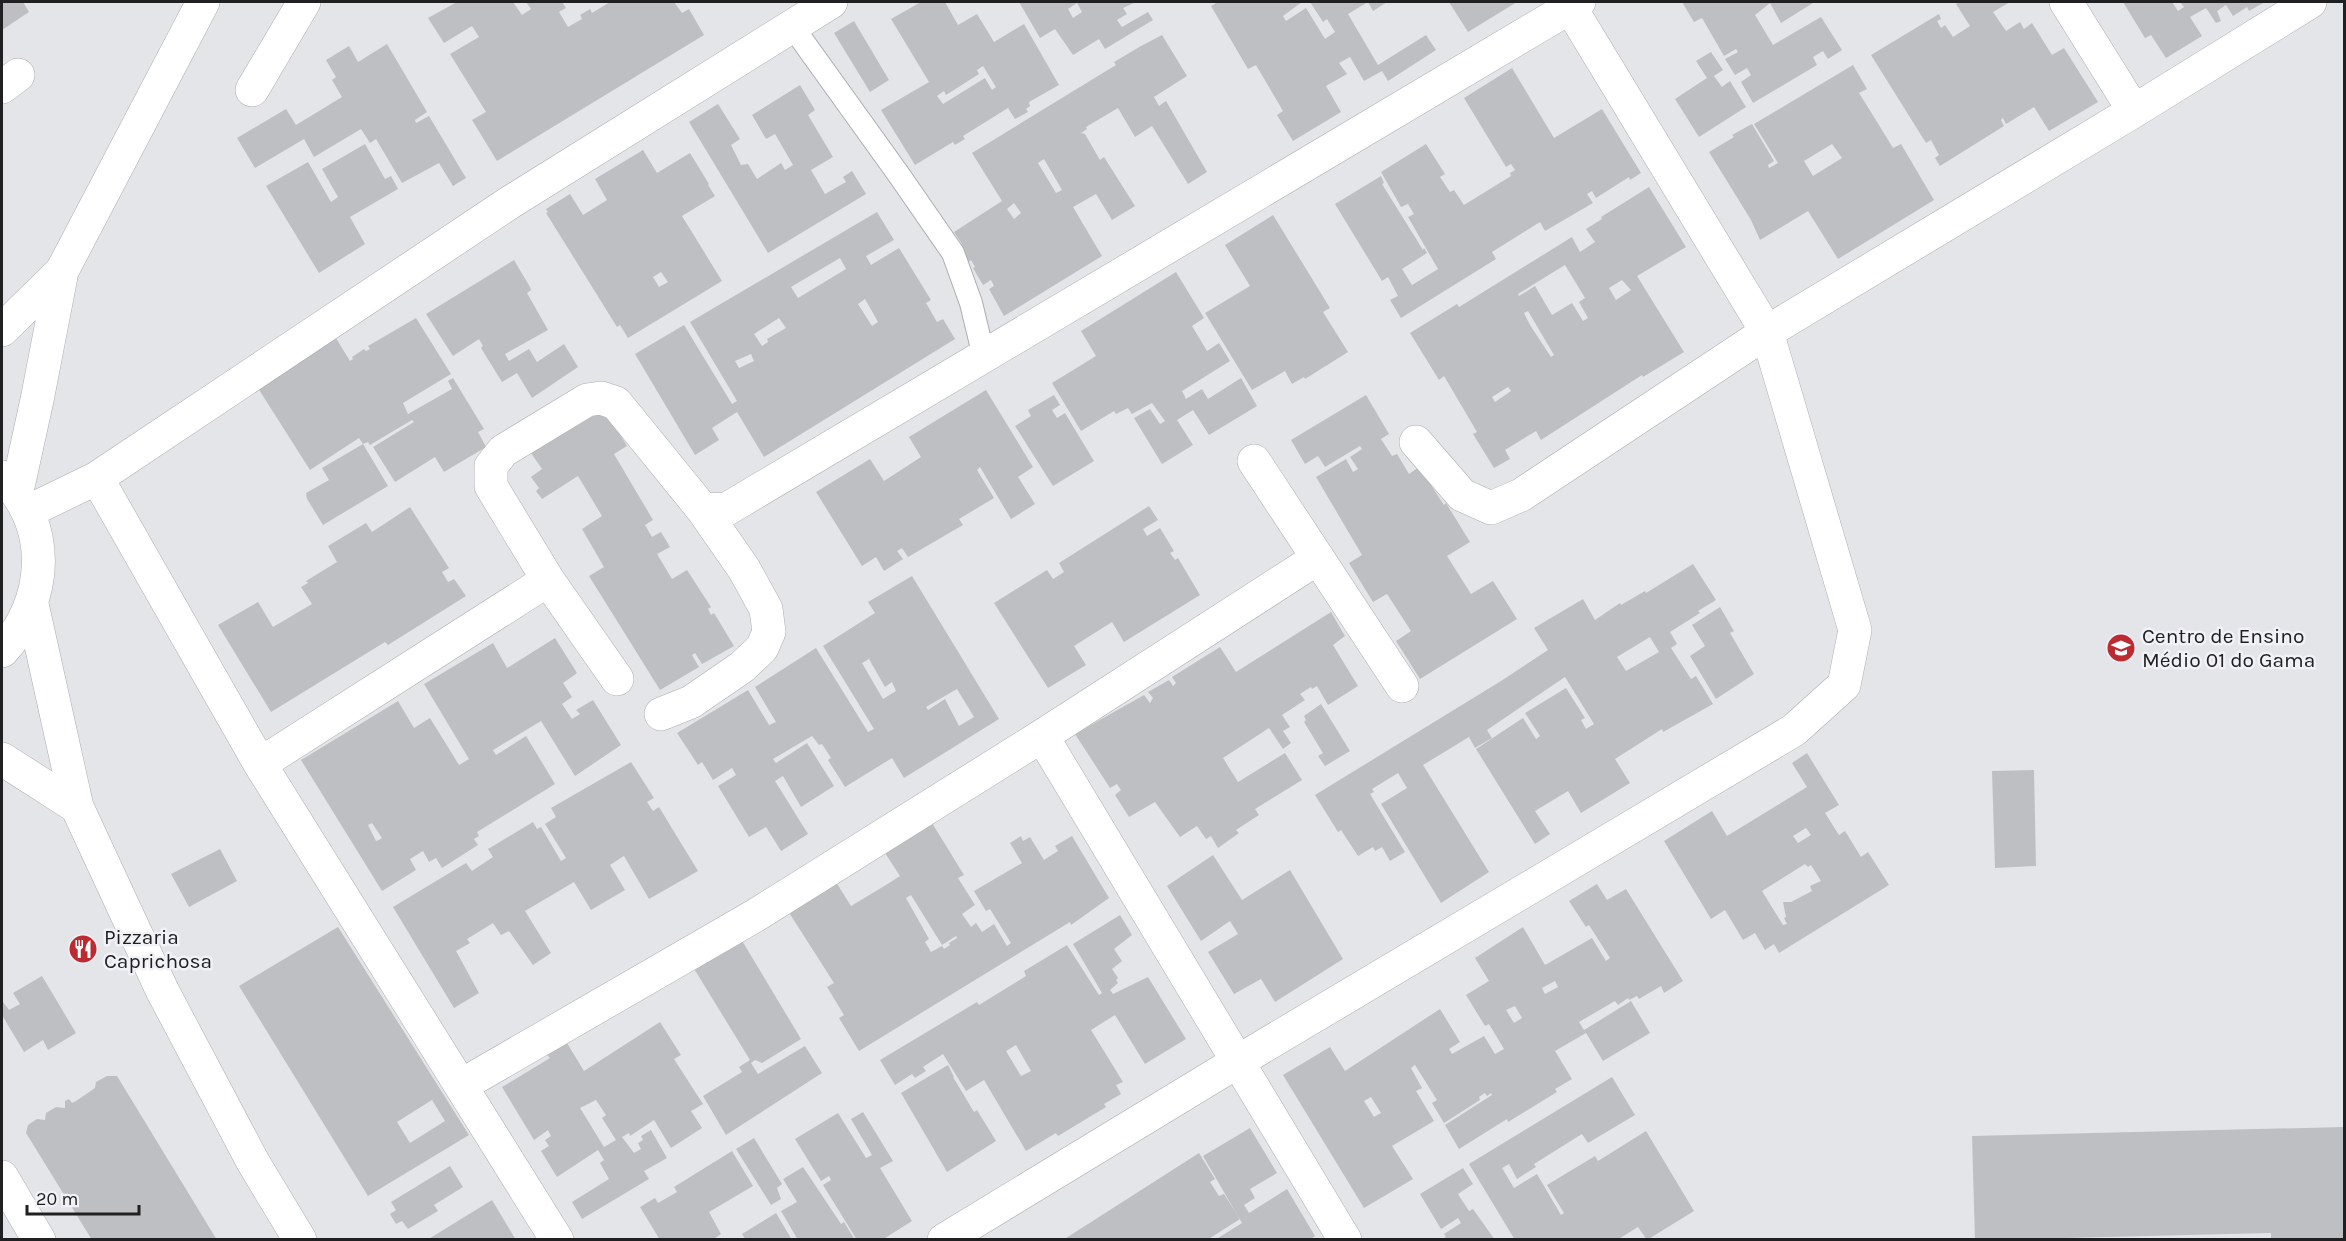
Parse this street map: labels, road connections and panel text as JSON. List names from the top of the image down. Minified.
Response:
{"places":{"school or university":["Centro de Ensino Médio 01 do Gama"],"restaurant":["Pizzaria Caprichosa"]},"scale_bar":"20 m"}
